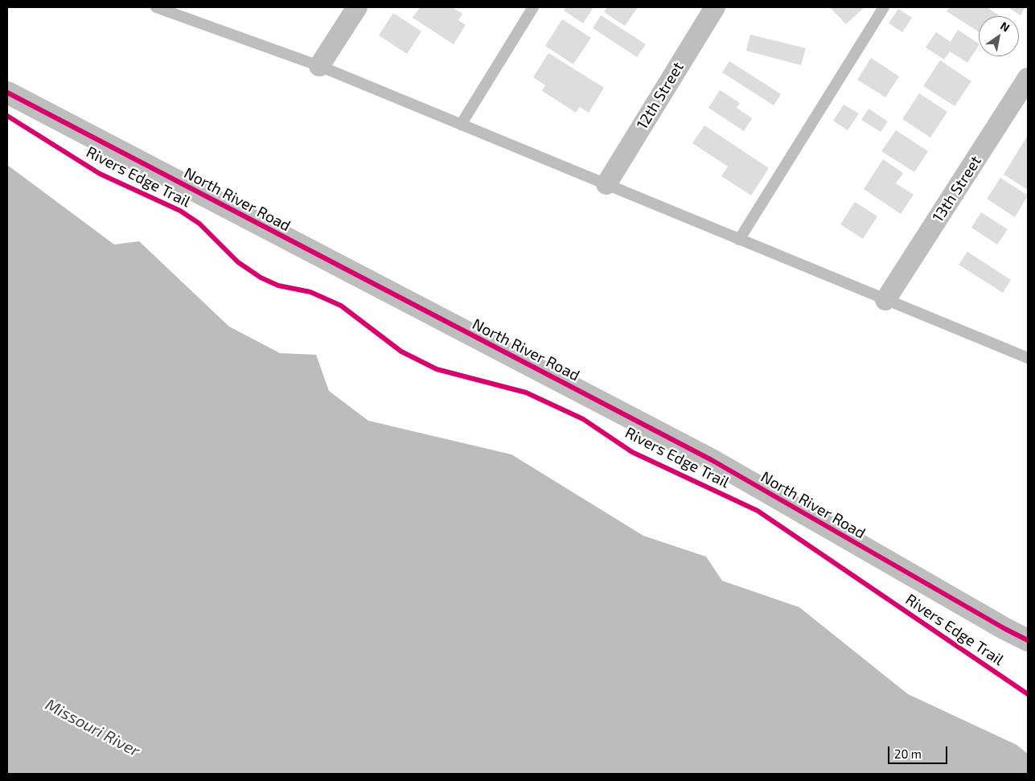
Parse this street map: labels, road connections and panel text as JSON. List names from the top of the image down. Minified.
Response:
{"streets":{"street":["12th Street","13th Street","North River Road"],"cycle path":["Rivers Edge Trail"]},"water":["Missouri River"],"scale_bar":"20 m","north":"top right"}
